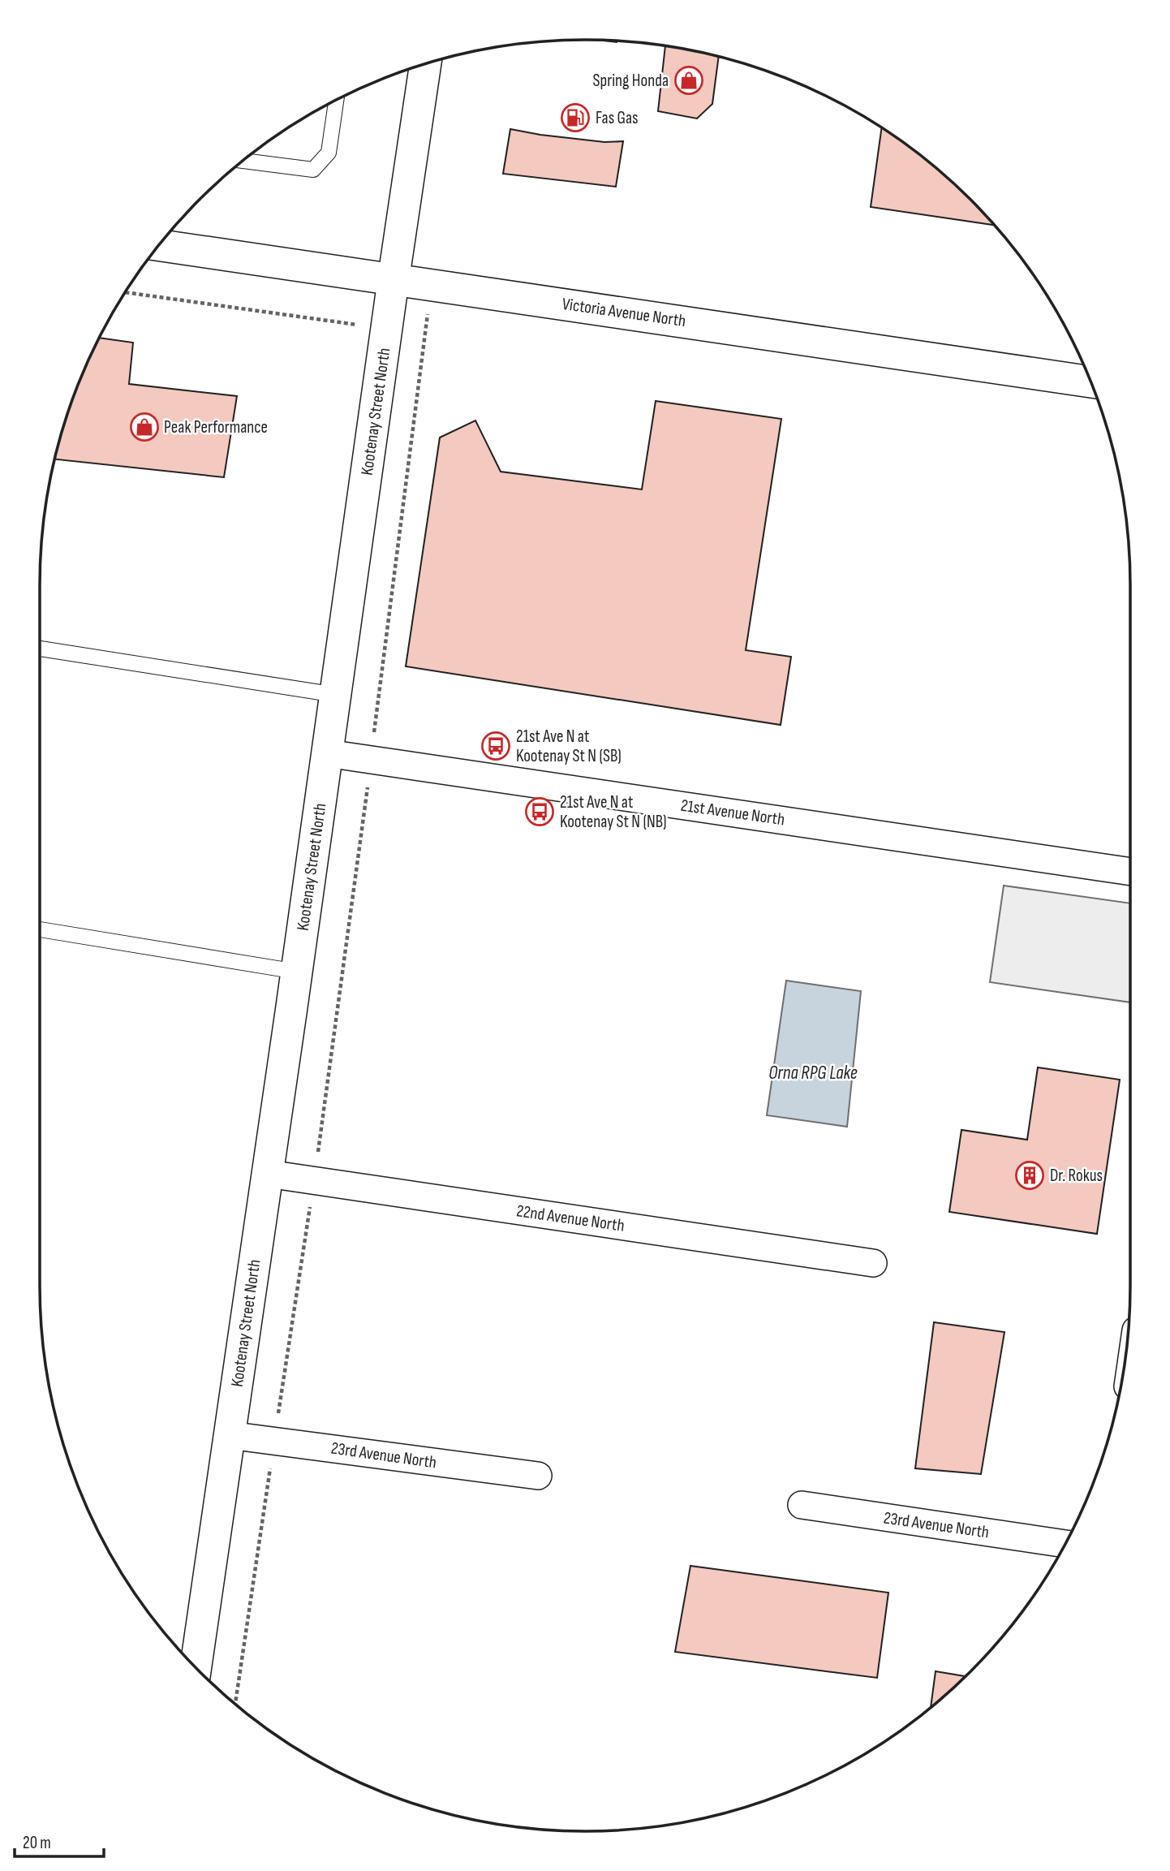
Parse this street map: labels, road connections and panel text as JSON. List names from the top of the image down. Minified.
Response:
{"streets":{"street":["Victoria Avenue North","Kootenay Street North","21st Avenue North","22nd Avenue North","23rd Avenue North"]},"crossings":[["Victoria Avenue North","Kootenay Street North"],["Kootenay Street North","21st Avenue North"],["Kootenay Street North","22nd Avenue North"],["Kootenay Street North","23rd Avenue North"]],"water":["Orna RPG Lake"],"places":{"shop":["Spring Honda","Peak Performance"],"fuel station":["Fas Gas"],"bus stop":["21st Ave N at Kootenay St N (SB)","21st Ave N at Kootenay St N (NB)"],"building":["Dr. Rokus"]},"scale_bar":"20 m"}
